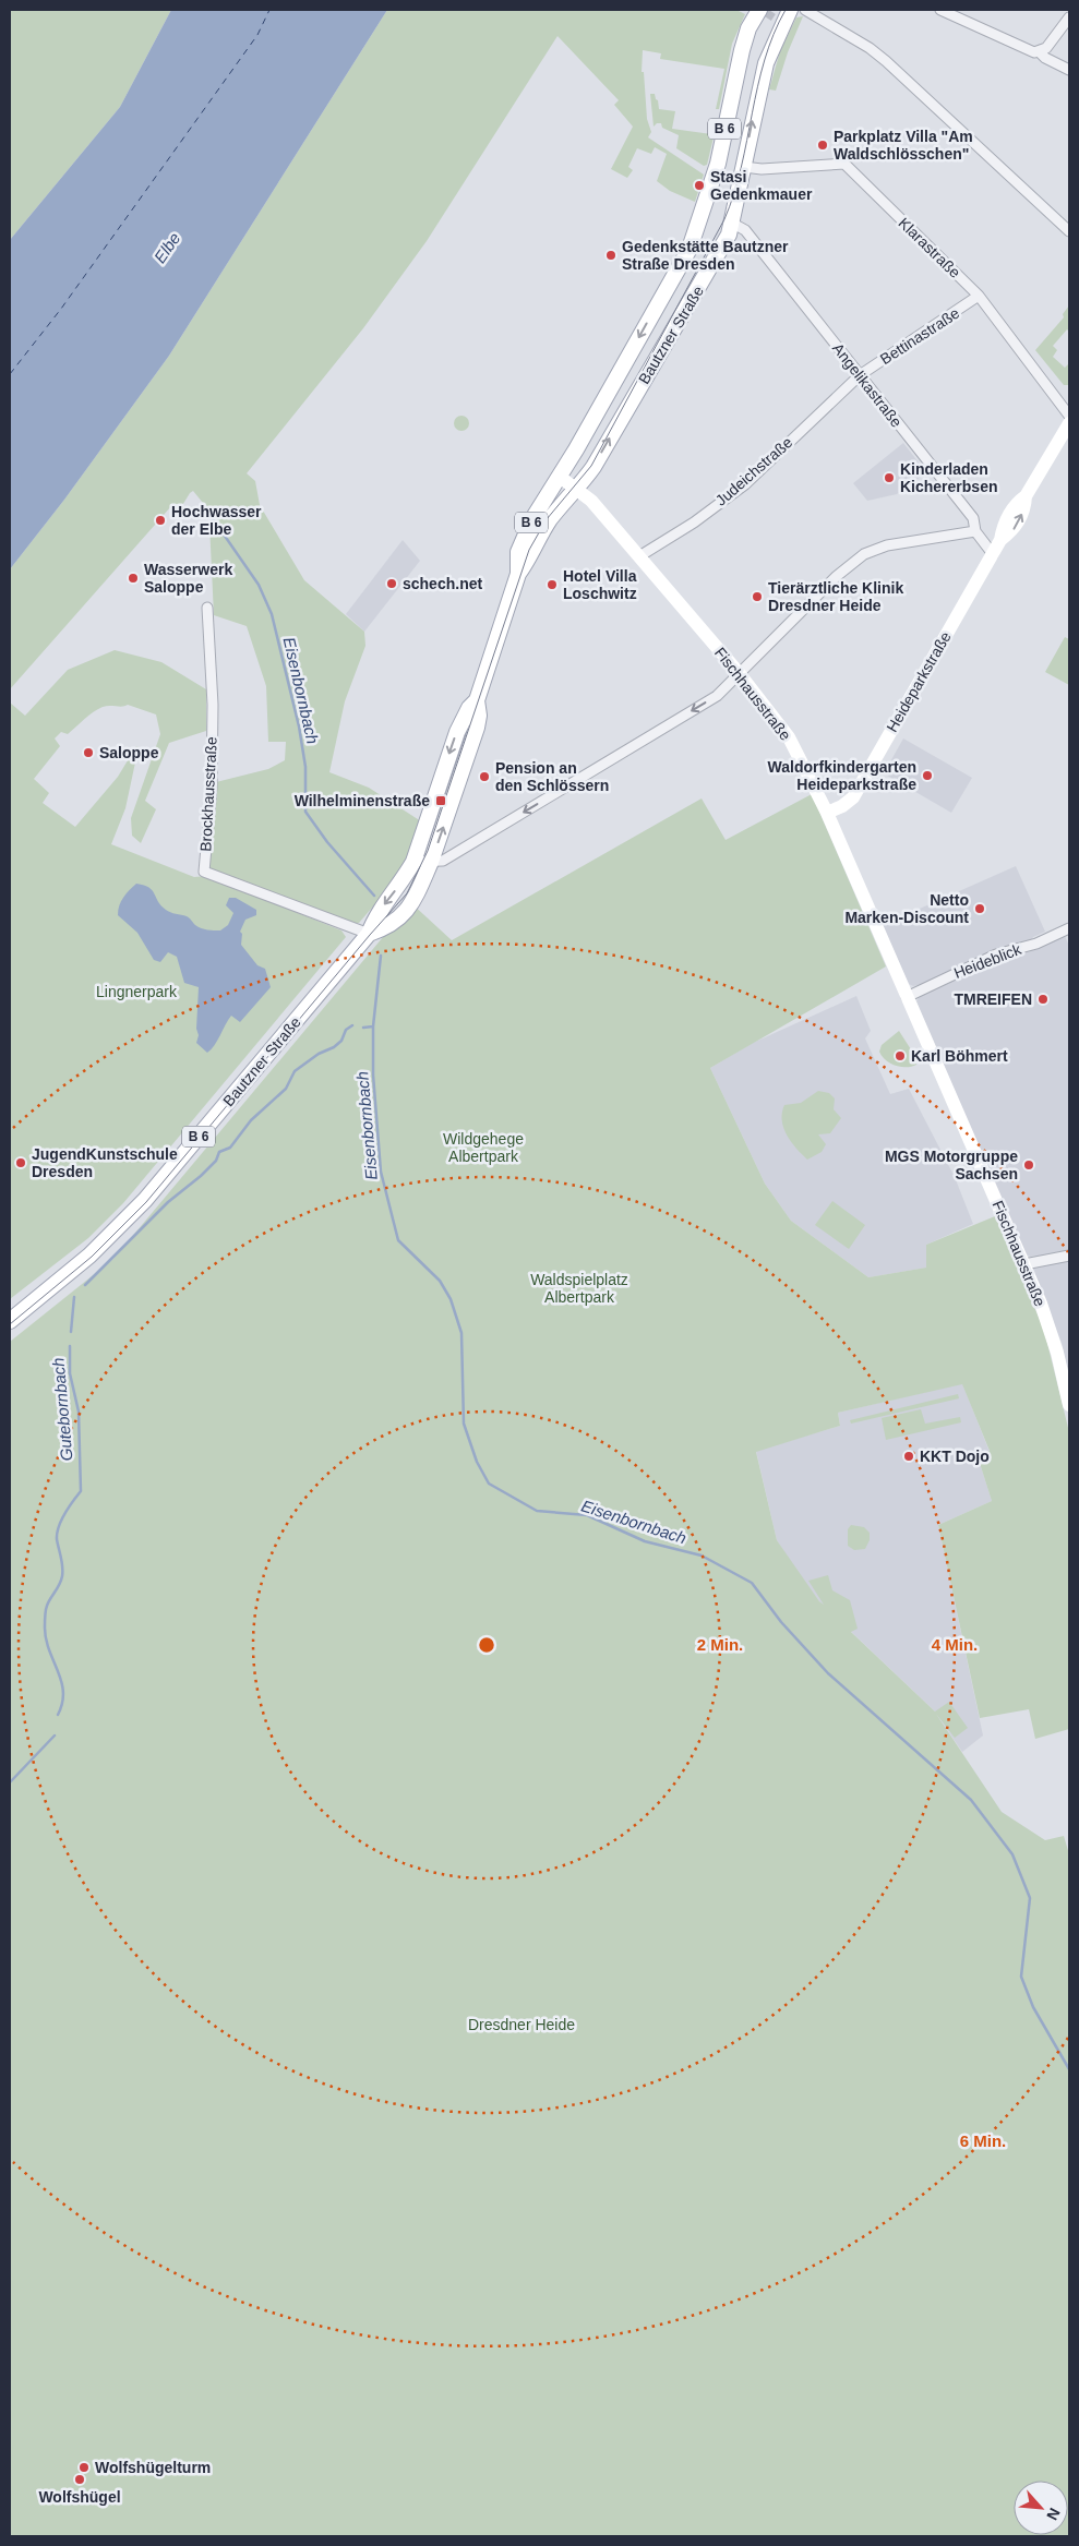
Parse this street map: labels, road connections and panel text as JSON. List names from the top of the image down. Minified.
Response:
{"streets":{"main road":["B 6","Bautzner Straße","Heideparkstraße","Fischhausstraße"],"street":["Klarastraße","Bettinastraße","Angelikastraße","Judeichstraße","Brockhausstraße","Heideblick"]},"crossings":[["Klarastraße","Bautzner Straße"],["Klarastraße","Bettinastraße"],["Bautzner Straße","Angelikastraße"],["Bautzner Straße","Fischhausstraße"],["Bautzner Straße","Brockhausstraße"],["Bettinastraße","Angelikastraße"],["Bettinastraße","Judeichstraße"],["Angelikastraße","Judeichstraße"],["Angelikastraße","Heideparkstraße"],["Judeichstraße","Fischhausstraße"],["Heideparkstraße","Fischhausstraße"],["Fischhausstraße","Heideblick"]],"water":["Elbe","Eisenbornbach","Gutebornbach"],"parks":["Lingnerpark","Wildgehege Albertpark","Waldspielplatz Albertpark","Dresdner Heide"],"places":{"other":["Parkplatz Villa \"Am Waldschlösschen\"","Stasi Gedenkmauer","Gedenkstätte Bautzner Straße Dresden","Kinderladen Kichererbsen","Hochwasser der Elbe","Wasserwerk Saloppe","schech.net","Hotel Villa Loschwitz","Tierärztliche Klinik Dresdner Heide","Saloppe","Waldorfkindergarten Heideparkstraße","Pension an den Schlössern","Netto Marken-Discount","TMREIFEN","Karl Böhmert","JugendKunstschule Dresden","MGS Motorgruppe Sachsen","KKT Dojo","Wolfshügelturm","Wolfshügel"],"transit":["Wilhelminenstraße"]},"north":"bottom right","rings":["2 Min.","4 Min.","6 Min."]}
